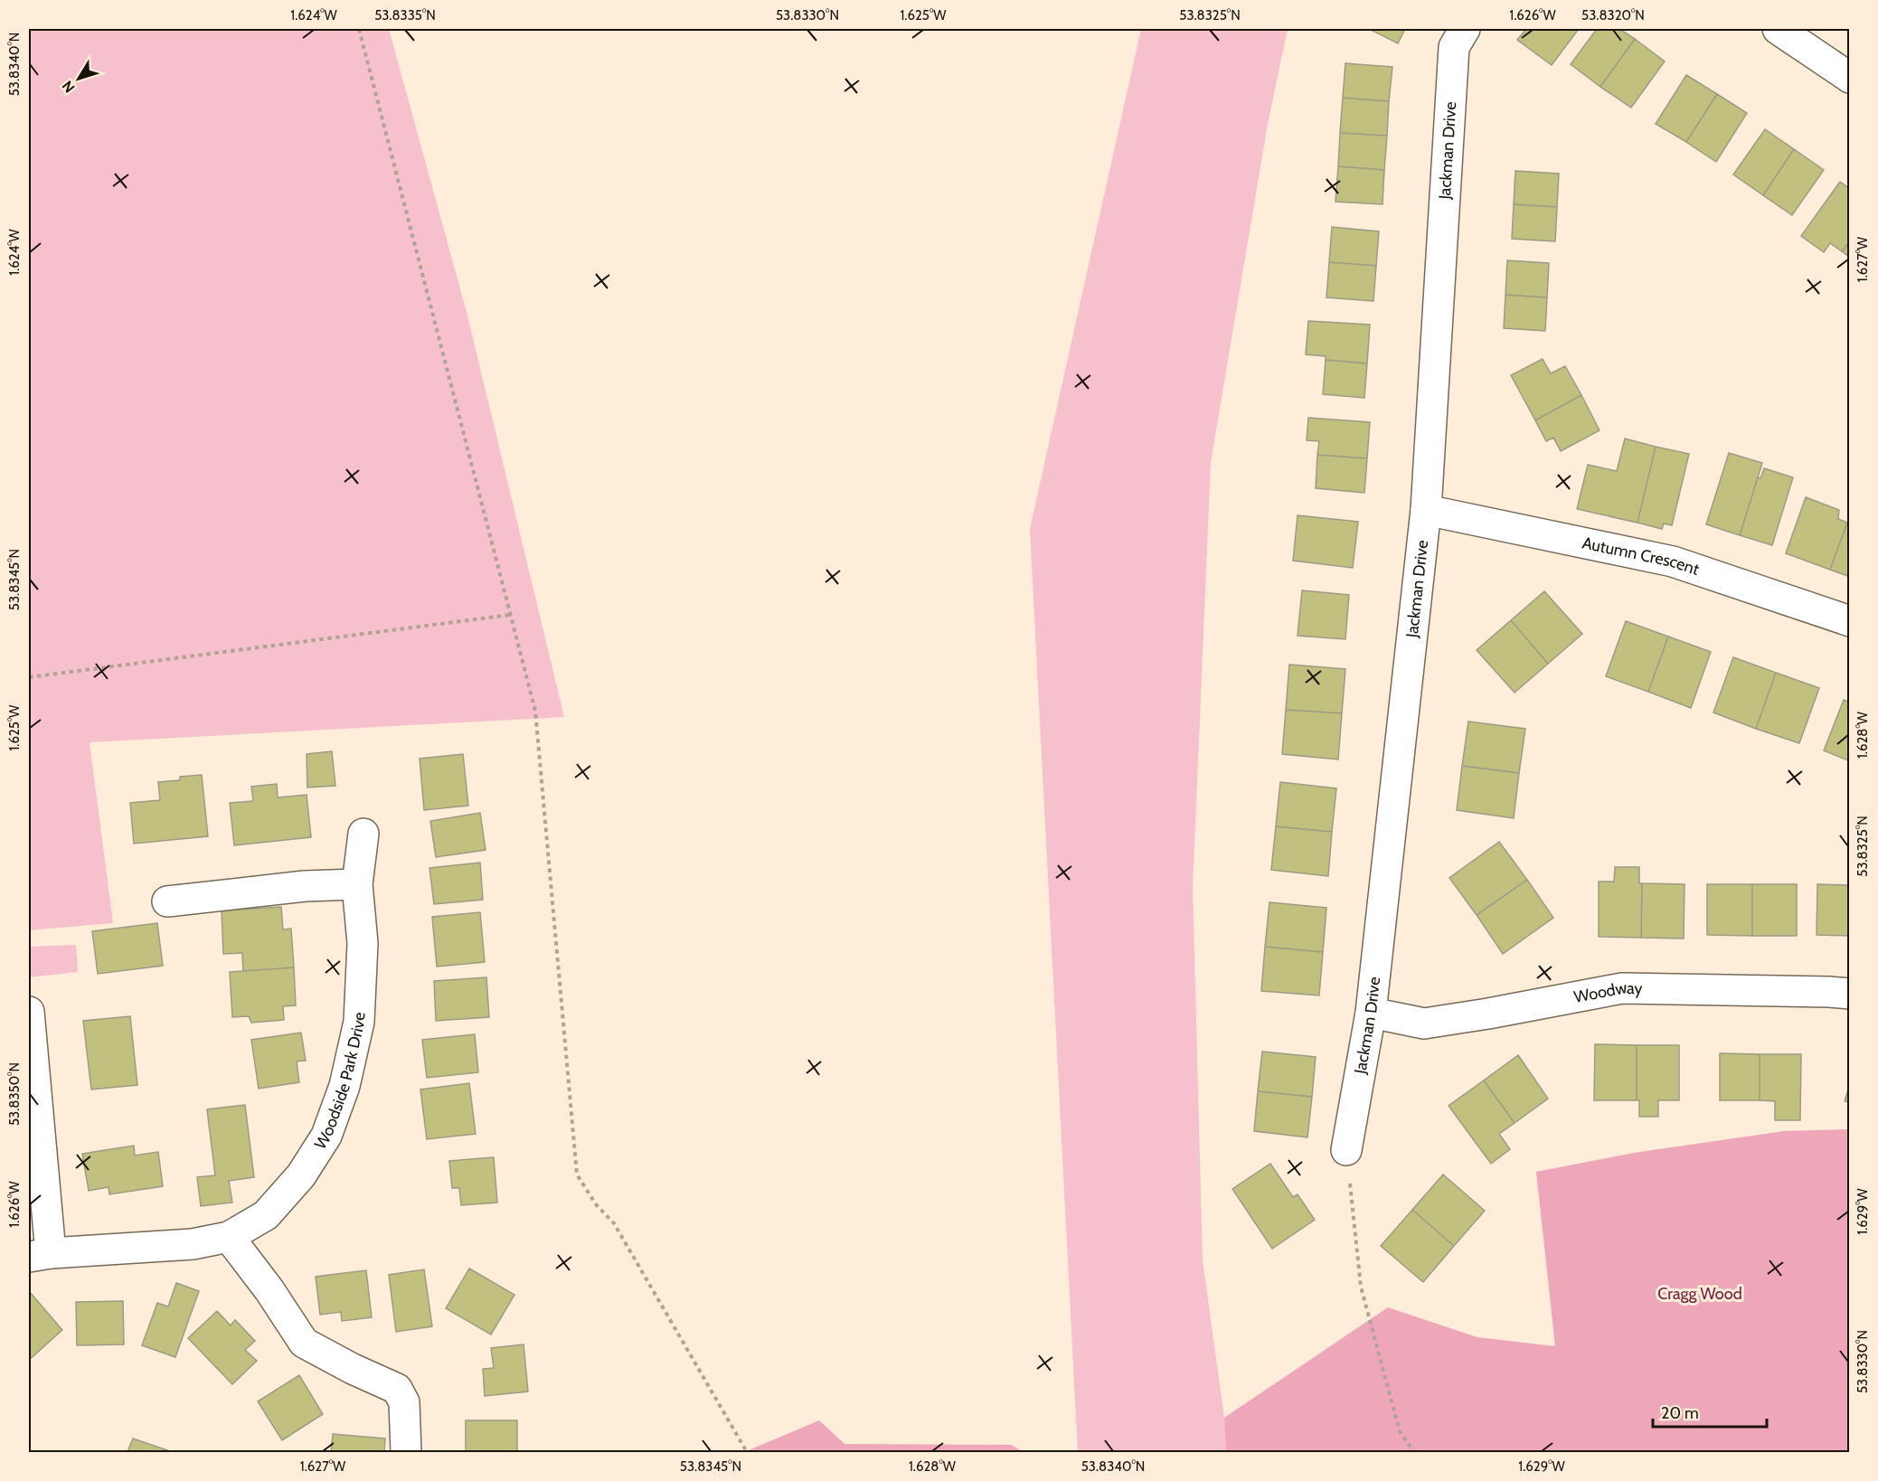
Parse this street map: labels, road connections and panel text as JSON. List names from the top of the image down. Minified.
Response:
{"streets":{"street":["Jackman Drive","Autumn Crescent","Woodway","Woodside Park Drive"]},"crossings":[["Jackman Drive","Autumn Crescent"],["Jackman Drive","Woodway"]],"parks":["Cragg Wood"],"scale_bar":"20 m","north":"bottom left","coordinates":["1.624°W","53.8335°N","53.8330°N","1.625°W","53.8325°N","1.626°W","53.8320°N","53.8340°N","1.627°W","53.8345°N","1.628°W","53.8350°N","1.629°W"]}
